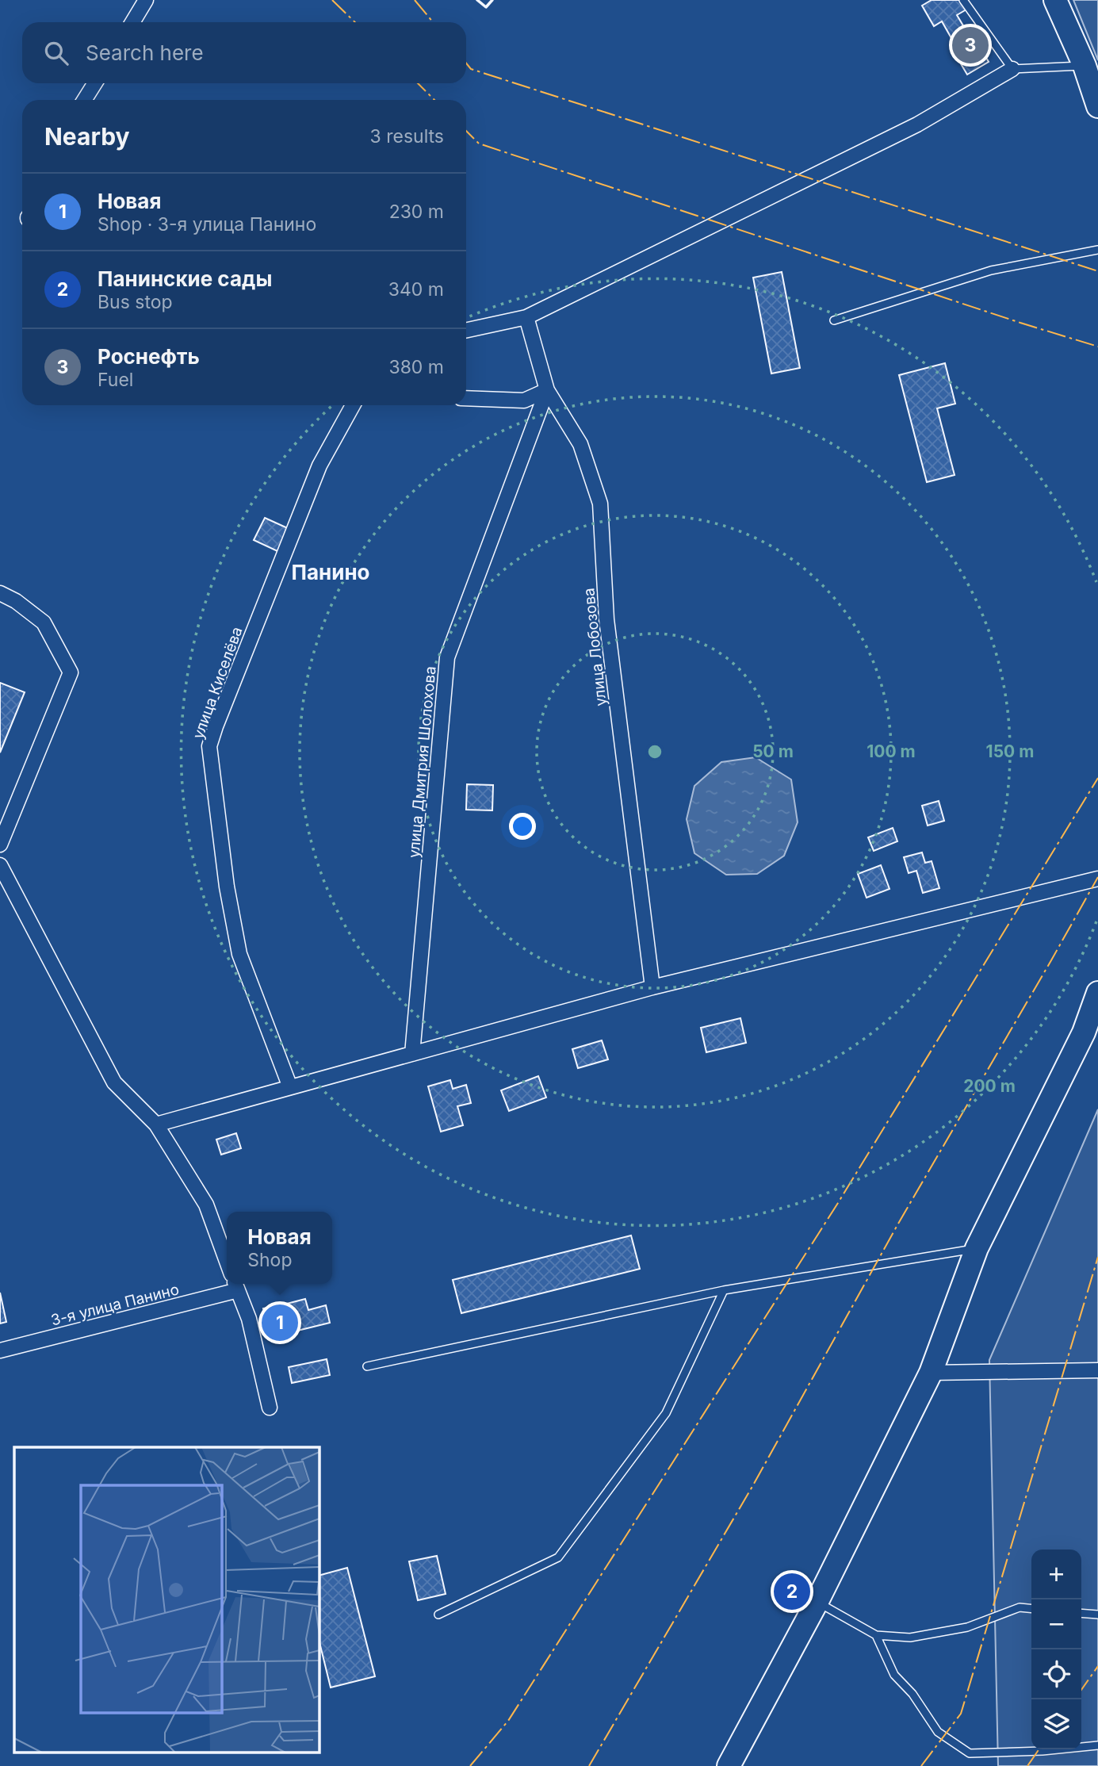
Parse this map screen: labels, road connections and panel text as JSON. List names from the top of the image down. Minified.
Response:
{"streets":{"street":["улица Лобозова","улица Киселёва","улица Дмитрия Шолохова","3-я улица Панино"]},"crossings":[["улица Лобозова","улица Дмитрия Шолохова"]],"districts":["Панино"],"page":{"search":"Search here","pins":["3","1","2"],"heading":["Nearby","3 results"],"list":[{"mark":"1","name":"Новая","note":"Shop · 3-я улица Панино","value":"230 m"},{"mark":"2","name":"Панинские сады","note":"Bus stop","value":"340 m"},{"mark":"3","name":"Роснефть","note":"Fuel","value":"380 m"}],"popup":["Новая","Shop"],"map_buttons":["+","−"]},"rings":["50 m","100 m","150 m","200 m"]}
